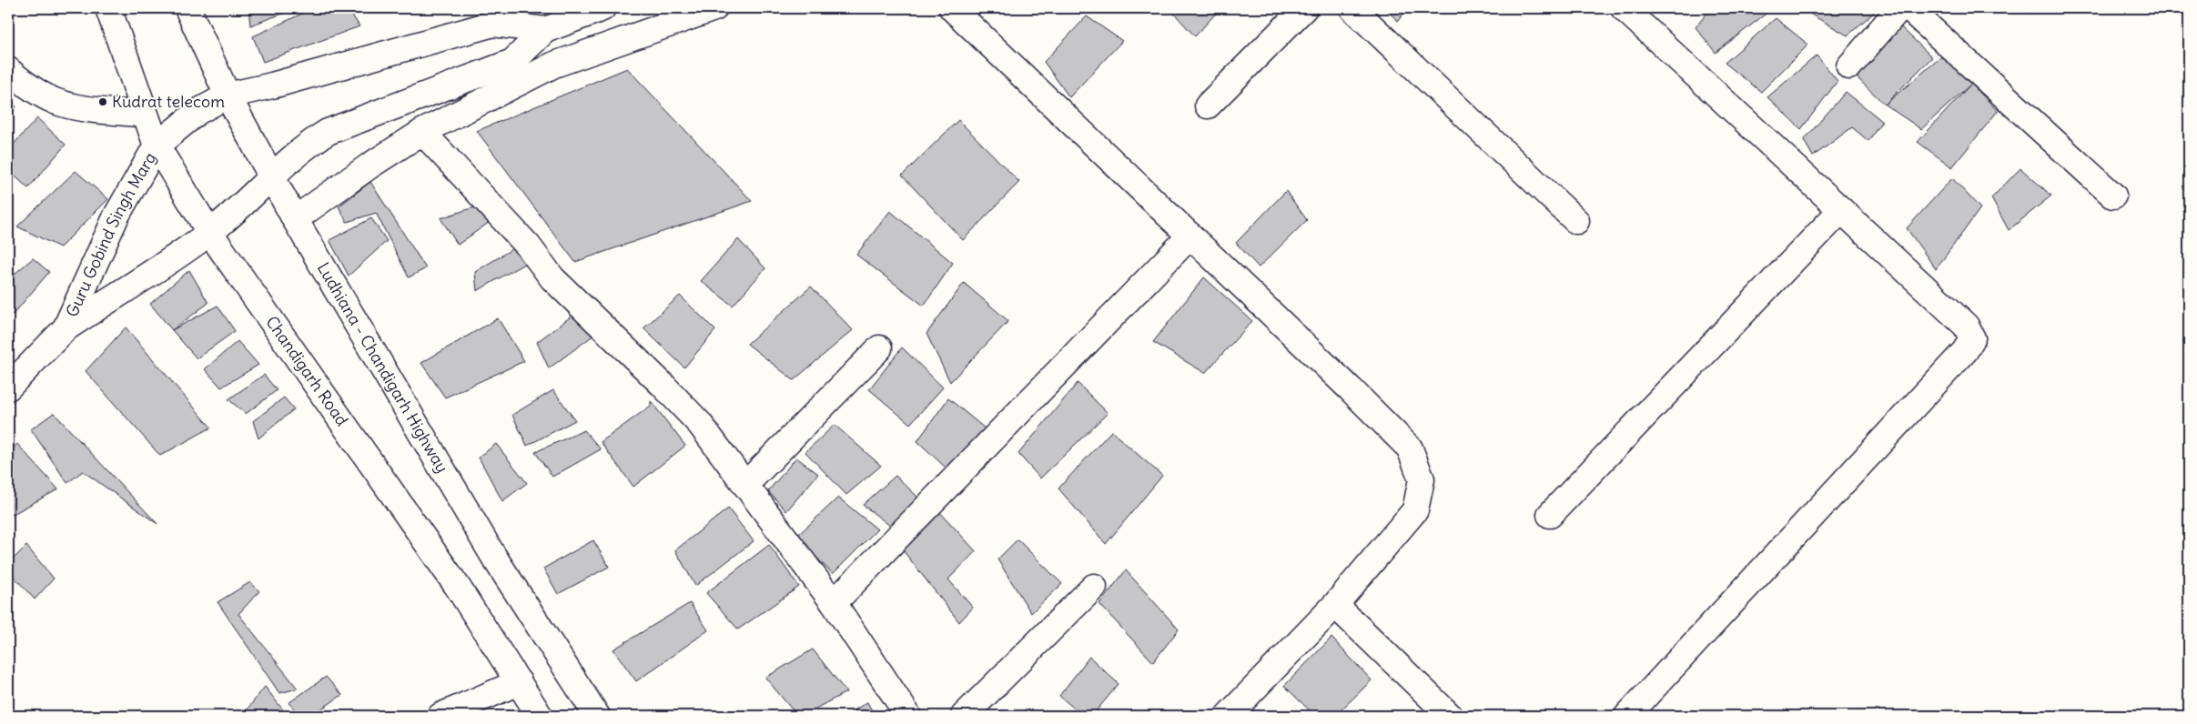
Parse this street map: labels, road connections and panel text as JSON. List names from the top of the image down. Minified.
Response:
{"streets":{"street":["Guru Gobind Singh Marg","Ludhiana - Chandigarh Highway","Chandigarh Road"]},"crossings":[["Guru Gobind Singh Marg","Ludhiana - Chandigarh Highway"],["Guru Gobind Singh Marg","Chandigarh Road"]],"places":["Kudrat telecom"]}
